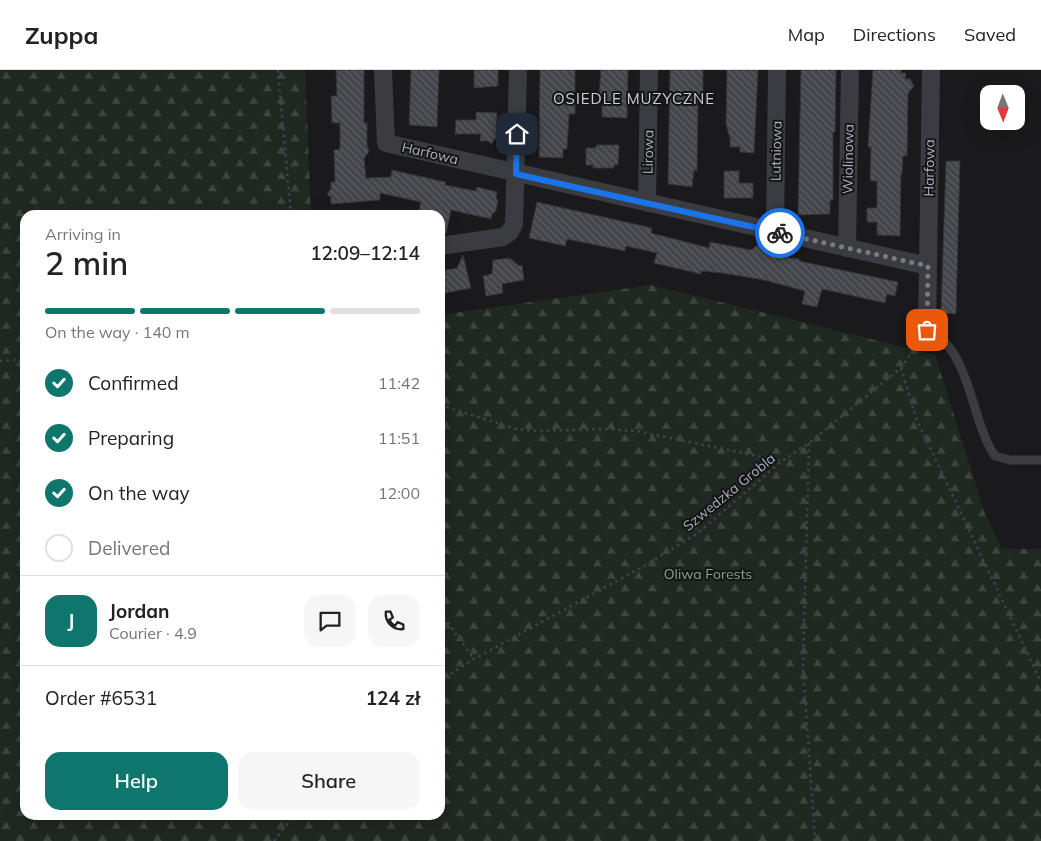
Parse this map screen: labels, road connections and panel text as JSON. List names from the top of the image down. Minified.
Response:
{"streets":{"street":["Lutniowa","Lirowa","Harfowa","Wiolinowa"],"path":["Szwedzka Grobla"]},"crossings":[["Lutniowa","Harfowa"],["Lirowa","Harfowa"],["Harfowa","Wiolinowa"],["Harfowa","Szwedzka Grobla"]],"districts":["OSIEDLE MUZYCZNE"],"parks":["Oliwa Forests"],"north":"bottom","page":{"header":"Zuppa","nav":["Map","Directions","Saved"],"heading":["2 min","Arriving in","12:09–12:14"],"panel":["Jordan","Courier · 4.9","Order #6531","124 zł"],"bar":"On the way · 140 m","list":[["Confirmed","11:42"],["Preparing","11:51"],["On the way","12:00"],"Delivered"],"round":"J","buttons":["Help","Share"]}}
